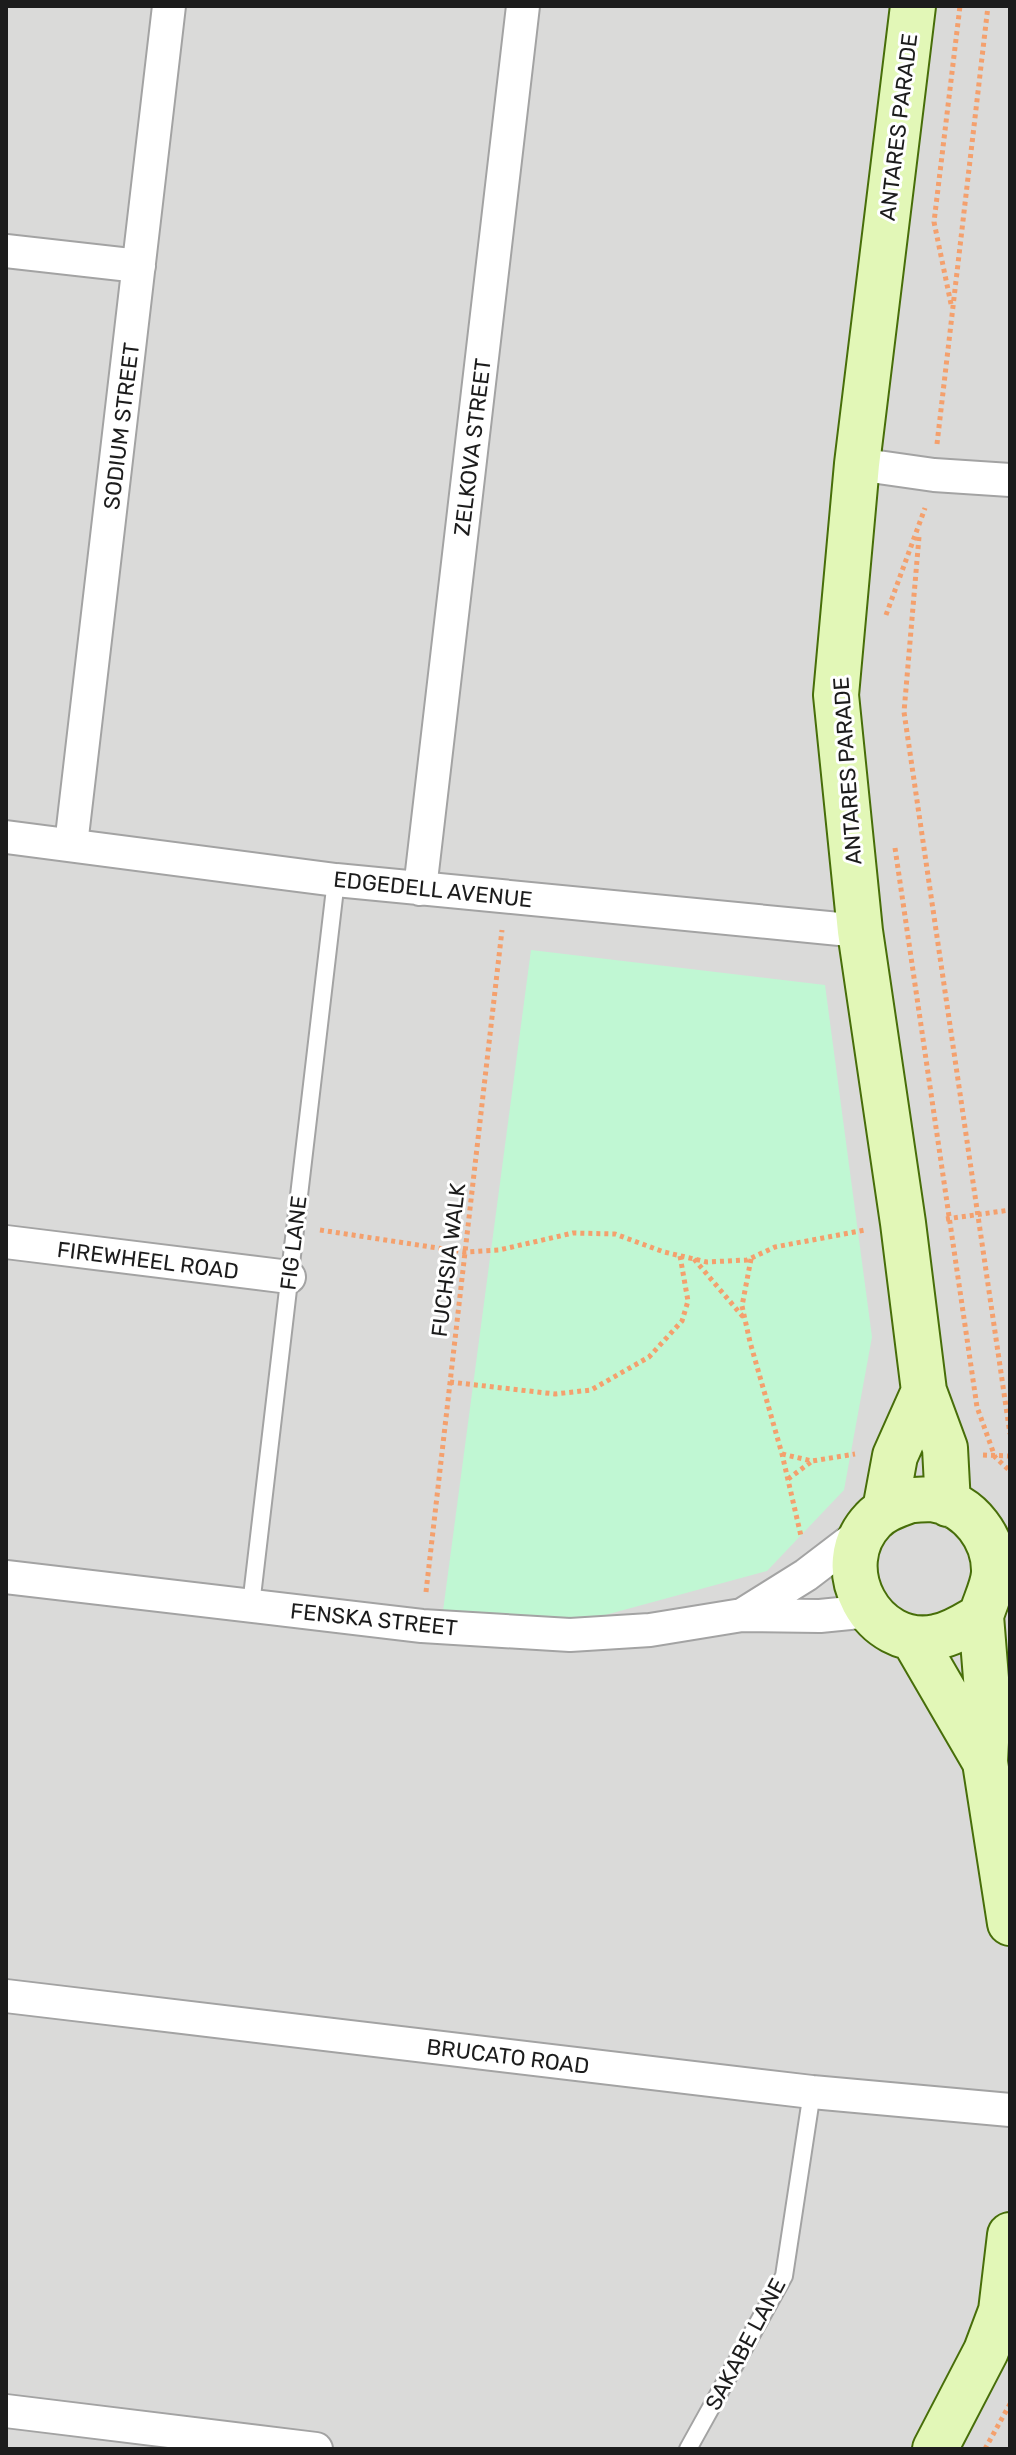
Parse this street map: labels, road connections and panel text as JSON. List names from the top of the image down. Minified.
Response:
{"streets":{"street":["ANTARES PARADE","SODIUM STREET","ZELKOVA STREET","EDGEDELL AVENUE","FIREWHEEL ROAD","FENSKA STREET","BRUCATO ROAD"],"lane":["FIG LANE","SAKABE LANE"],"path":["FUCHSIA WALK"]},"crossings":[["ANTARES PARADE","EDGEDELL AVENUE"],["SODIUM STREET","EDGEDELL AVENUE"],["ZELKOVA STREET","EDGEDELL AVENUE"],["EDGEDELL AVENUE","FIG LANE"],["EDGEDELL AVENUE","FUCHSIA WALK"],["FIG LANE","FIREWHEEL ROAD"],["FIG LANE","FENSKA STREET"],["FUCHSIA WALK","FENSKA STREET"],["BRUCATO ROAD","SAKABE LANE"]]}
